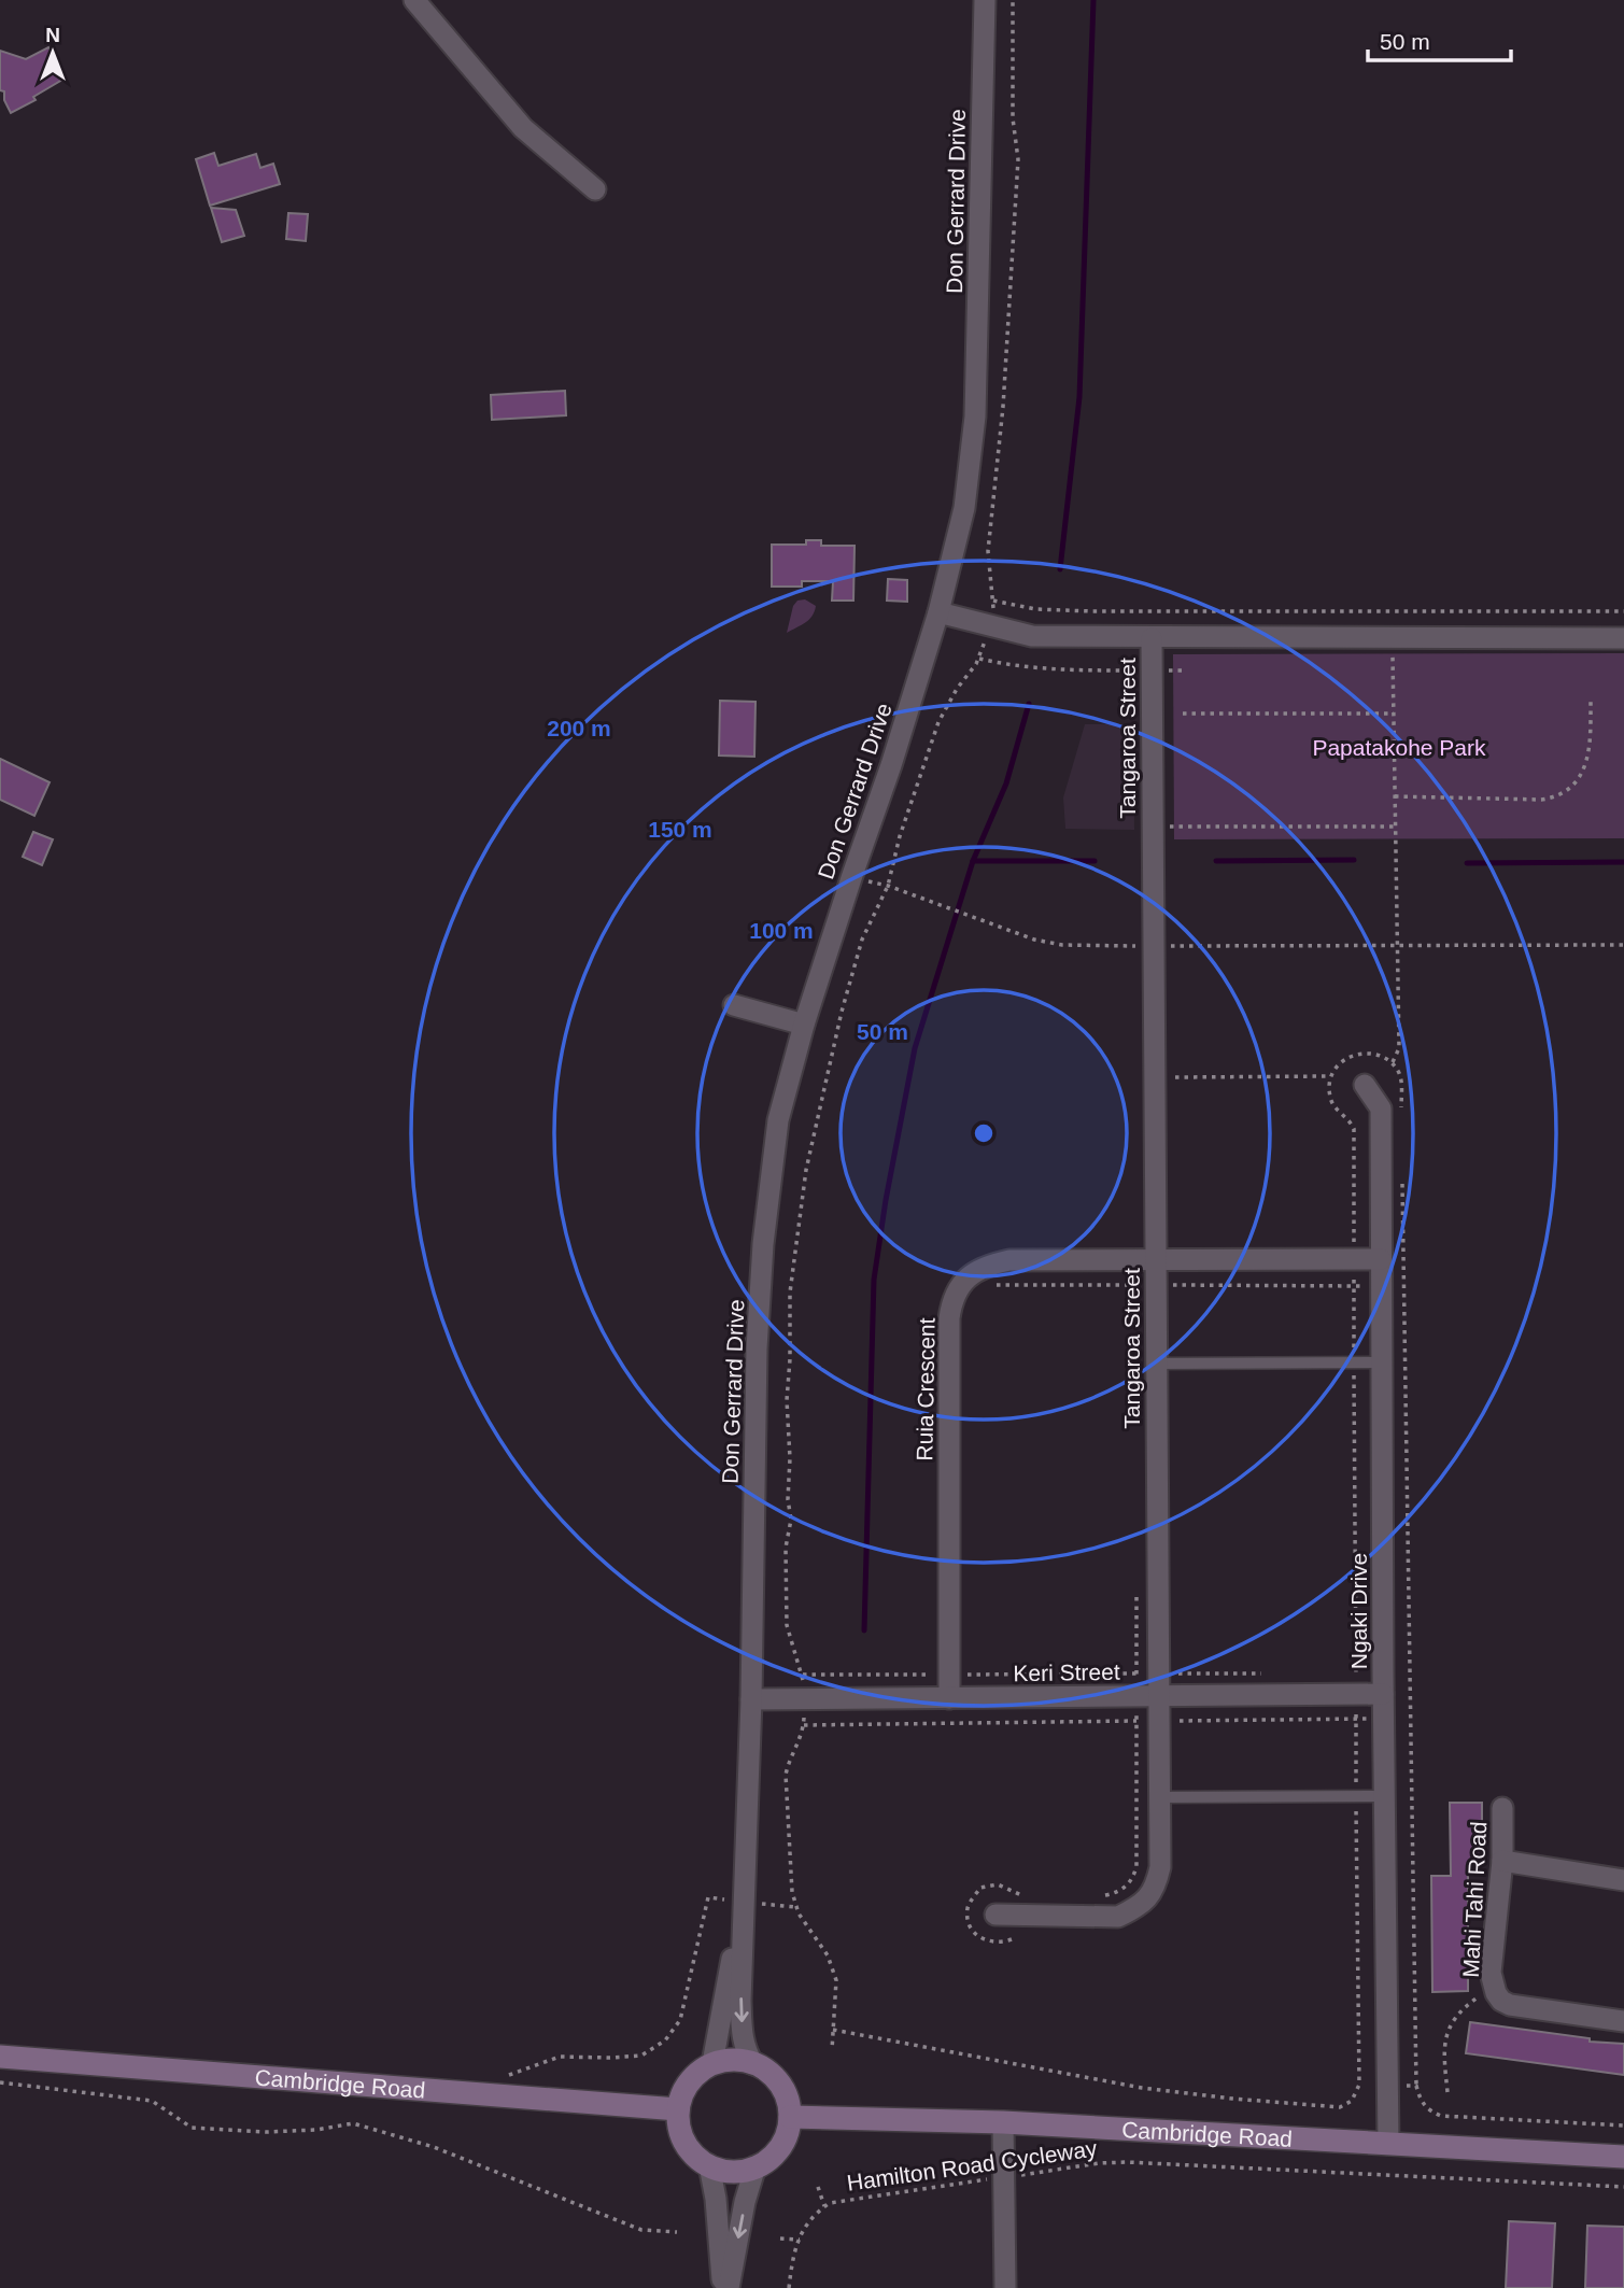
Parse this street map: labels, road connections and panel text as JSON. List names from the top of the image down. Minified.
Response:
{"streets":{"main road":["Cambridge Road"],"street":["Don Gerrard Drive","Tangaroa Street","Ruia Crescent","Ngaki Drive","Keri Street","Mahi Tahi Road"],"path":["Hamilton Road Cycleway"]},"crossings":[["Don Gerrard Drive","Keri Street"],["Don Gerrard Drive","Cambridge Road"],["Tangaroa Street","Keri Street"],["Ruia Crescent","Keri Street"],["Ngaki Drive","Keri Street"],["Ngaki Drive","Cambridge Road"]],"parks":["Papatakohe Park"],"scale_bar":"50 m","north":"top","rings":["200 m","150 m","100 m","50 m"]}
